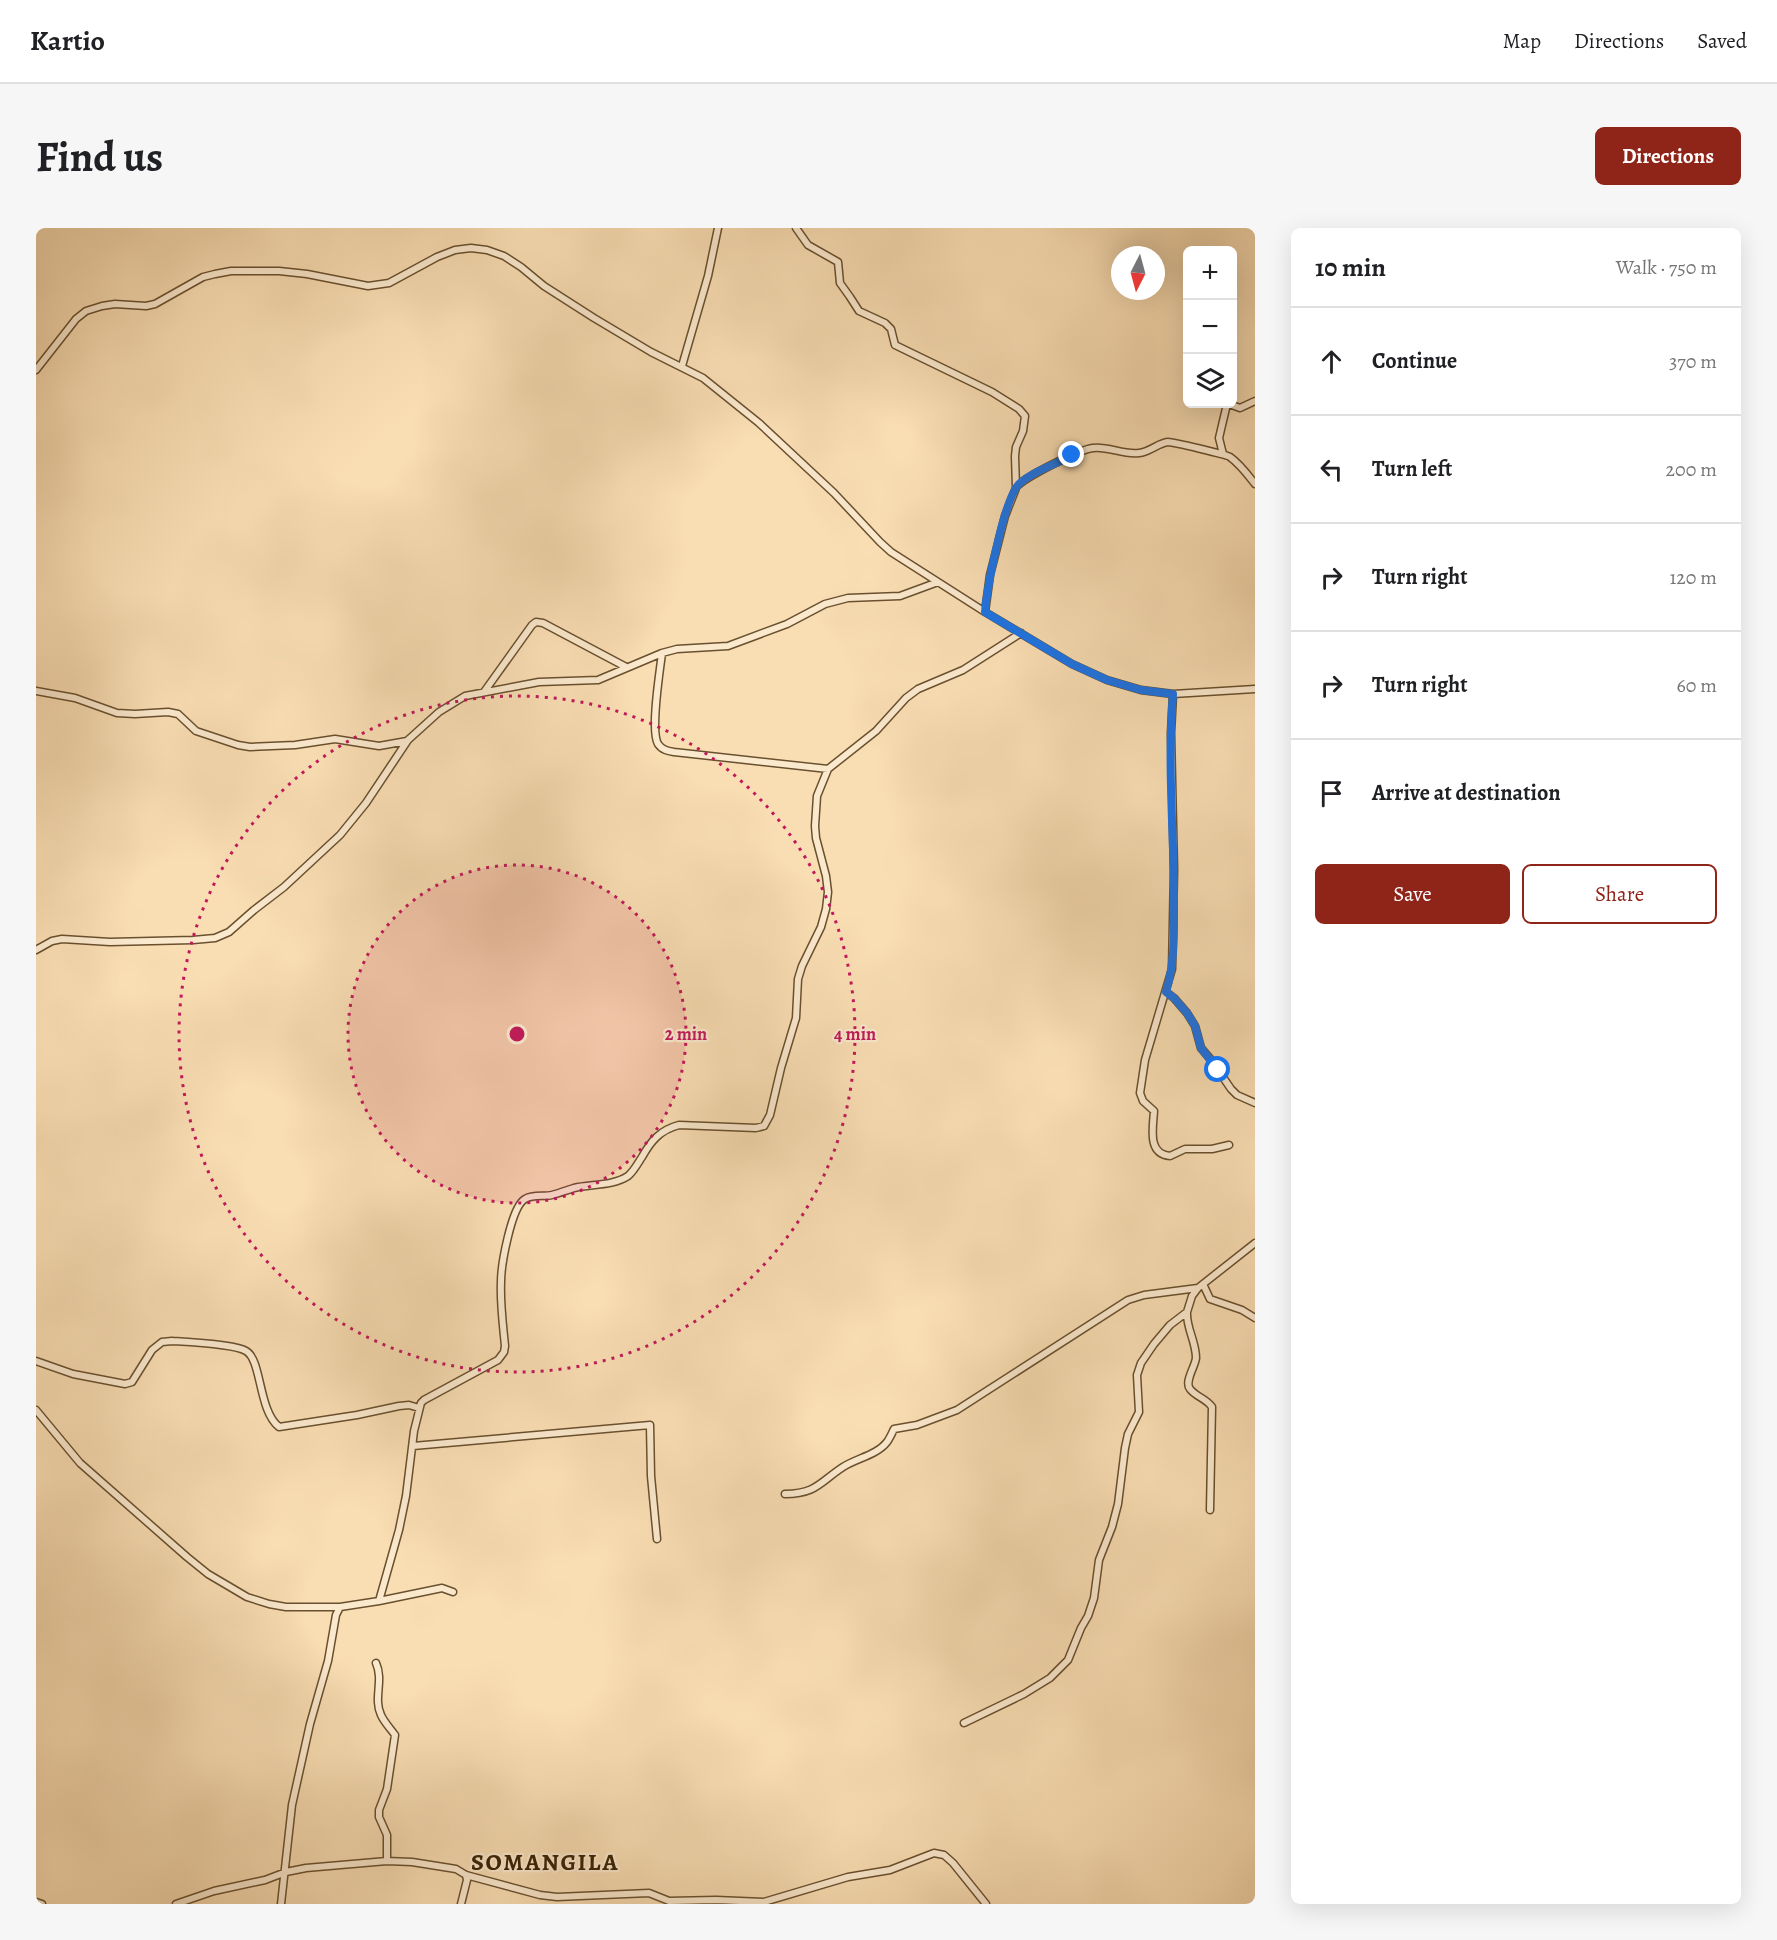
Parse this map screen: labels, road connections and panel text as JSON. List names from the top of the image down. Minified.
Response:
{"districts":["SOMANGILA"],"north":"bottom","page":{"header":"Kartio","nav":["Map","Directions","Saved"],"buttons":["Directions",["Save","Share"]],"title":"Find us","heading":["10 min","Walk · 750 m"],"map_buttons":["+","−"],"list":[["Continue","370 m"],["Turn left","200 m"],["Turn right","120 m"],["Turn right","60 m"],"Arrive at destination"]},"rings":["2 min","4 min"]}
